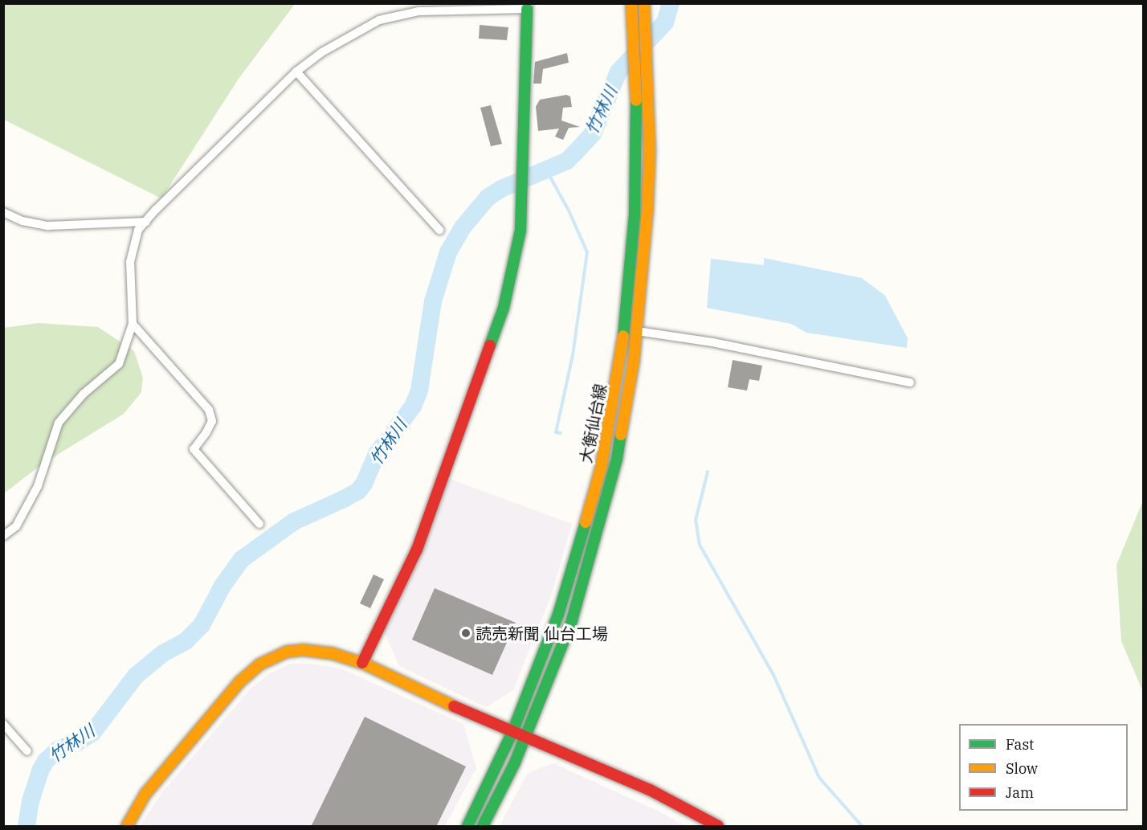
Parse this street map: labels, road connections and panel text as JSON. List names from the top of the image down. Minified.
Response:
{"streets":{"main road":["大衡仙台線"]},"water":["竹林川"],"places":["読売新聞 仙台工場"],"legend":["Fast","Slow","Jam"]}
